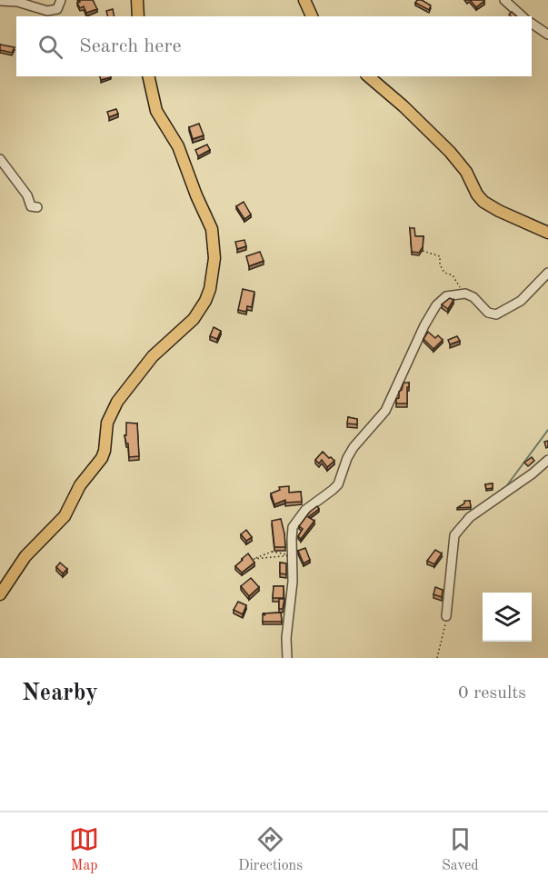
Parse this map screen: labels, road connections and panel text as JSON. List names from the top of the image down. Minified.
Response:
{"page":{"search":"Search here","heading":["Nearby","0 results"],"nav":["Map","Directions","Saved"]}}
